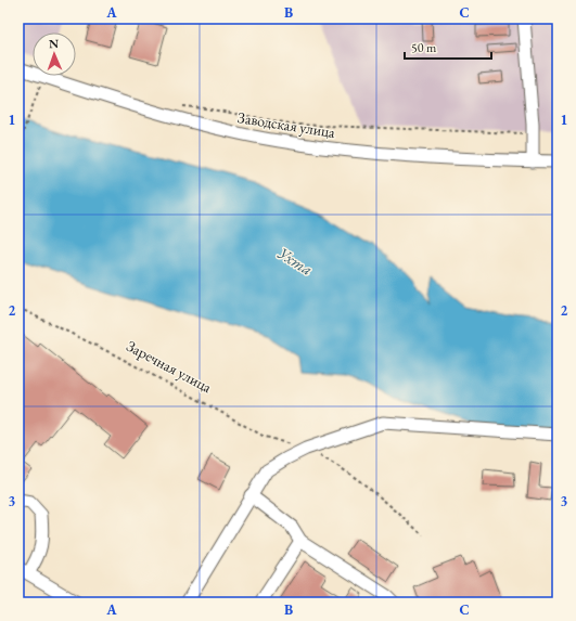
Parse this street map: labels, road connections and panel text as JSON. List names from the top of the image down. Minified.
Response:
{"streets":{"street":["Заводская улица"],"path":["Заречная улица"]},"water":["Ухта"],"scale_bar":"50 m","north":"top","grid":{"columns":["A","B","C"],"rows":["1","2","3"]}}
